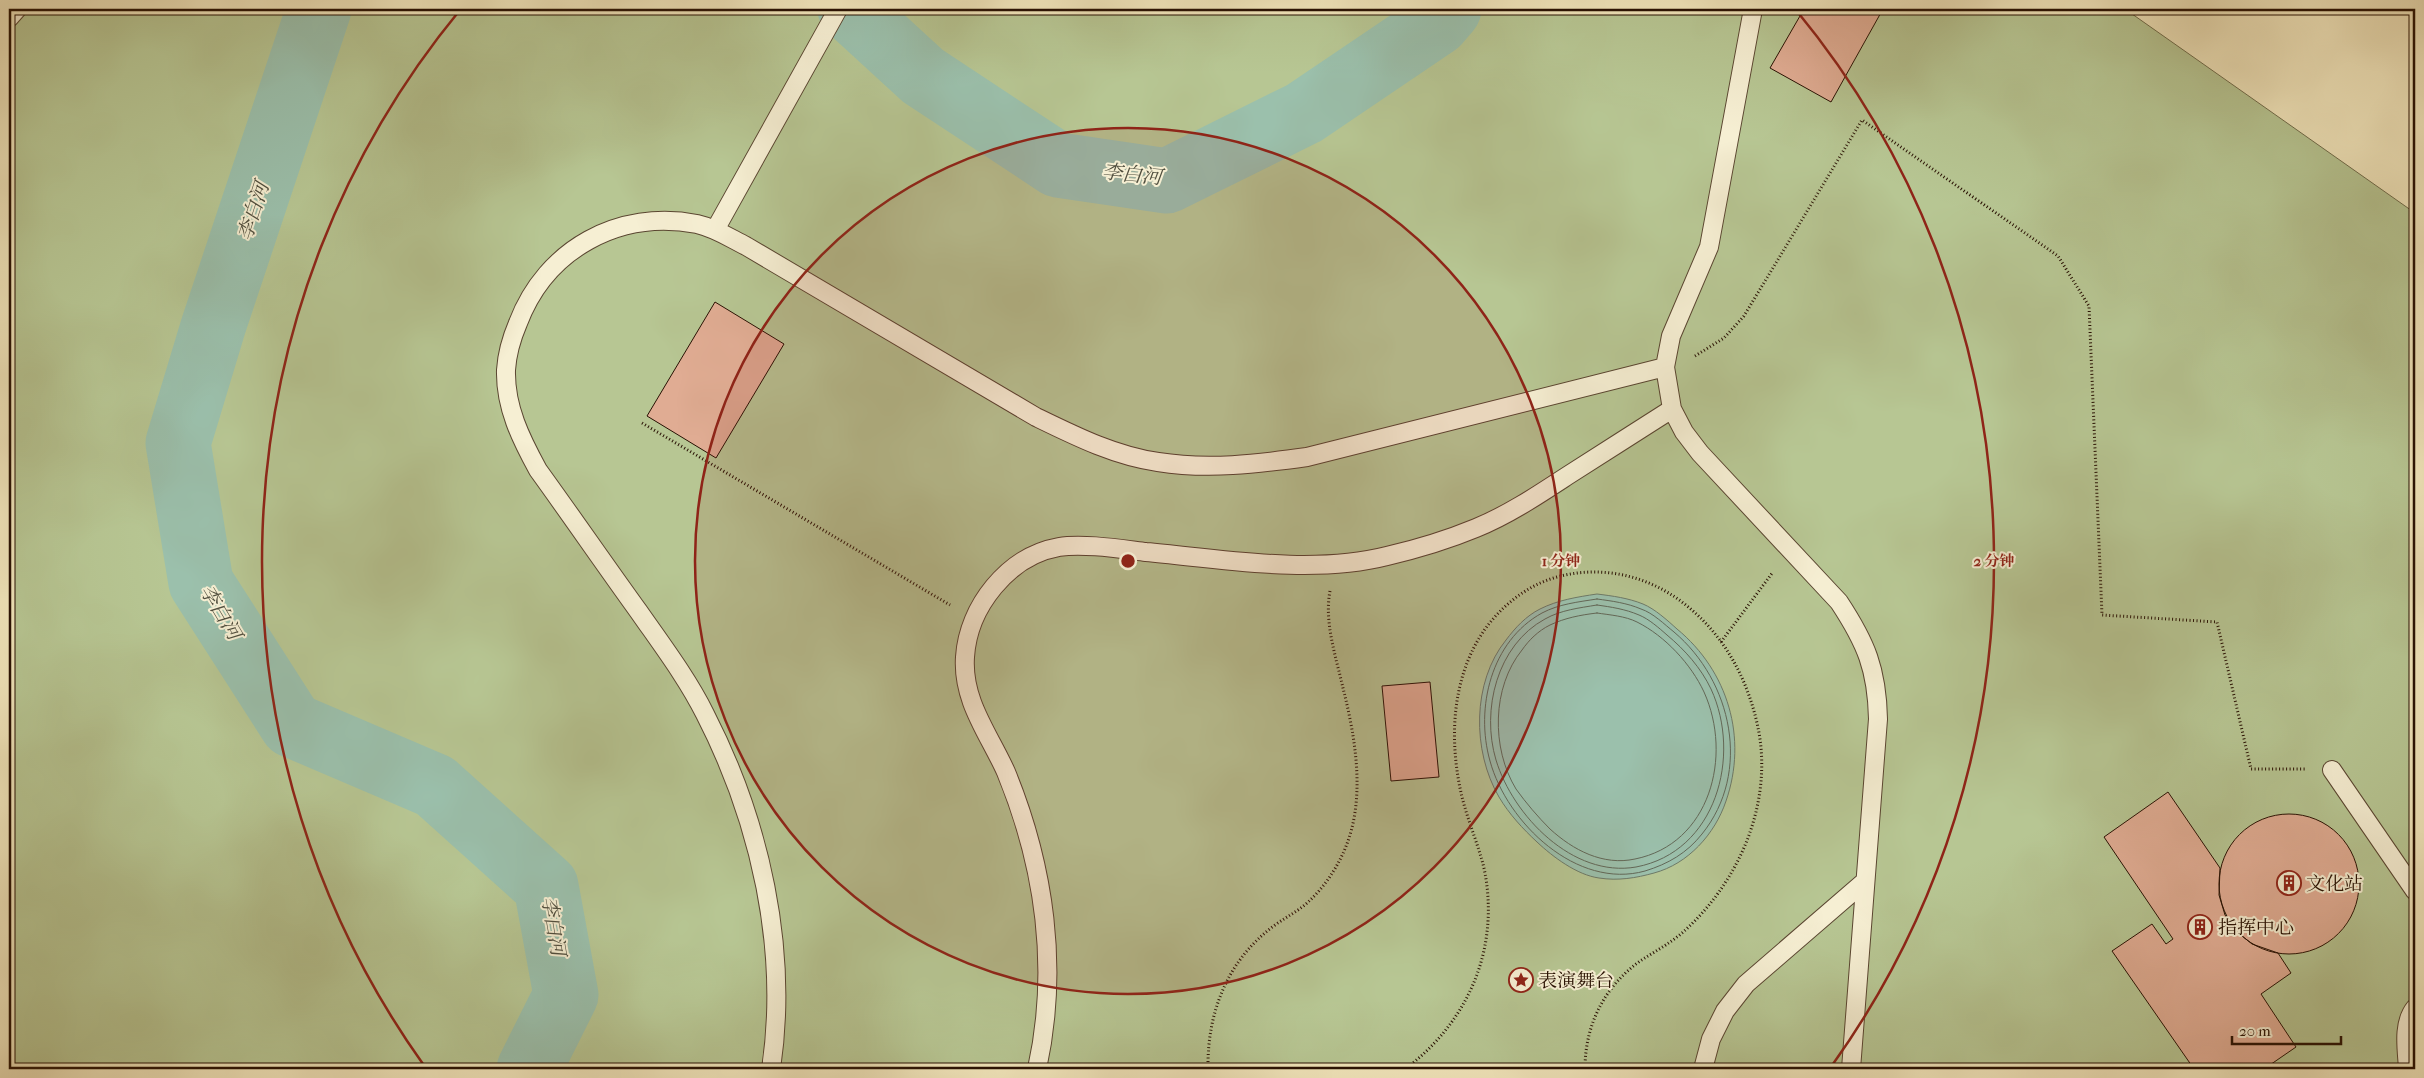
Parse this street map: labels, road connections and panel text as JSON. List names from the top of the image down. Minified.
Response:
{"water":["李白河"],"places":{"building":["文化站","指挥中心"],"place":["表演舞台"]},"scale_bar":"20 m","rings":["1 分钟","2 分钟"]}
